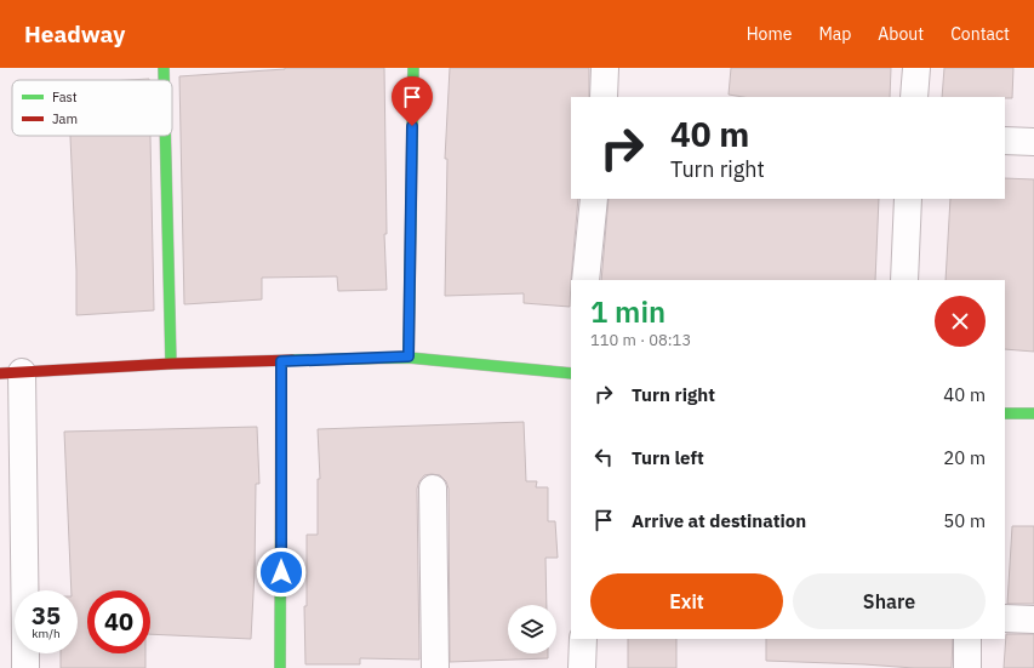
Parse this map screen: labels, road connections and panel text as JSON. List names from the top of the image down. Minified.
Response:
{"legend":["Fast","Jam"],"page":{"header":"Headway","nav":["Home","Map","About","Contact"],"turn":["40 m","Turn right"],"heading":["1 min","110 m · 08:13"],"list":[{"name":"Turn right","value":"40 m"},{"name":"Turn left","value":"20 m"},{"name":"Arrive at destination","value":"50 m"}],"buttons":["Exit","Share"],"speed":"35 km/h","limit":"40"}}
